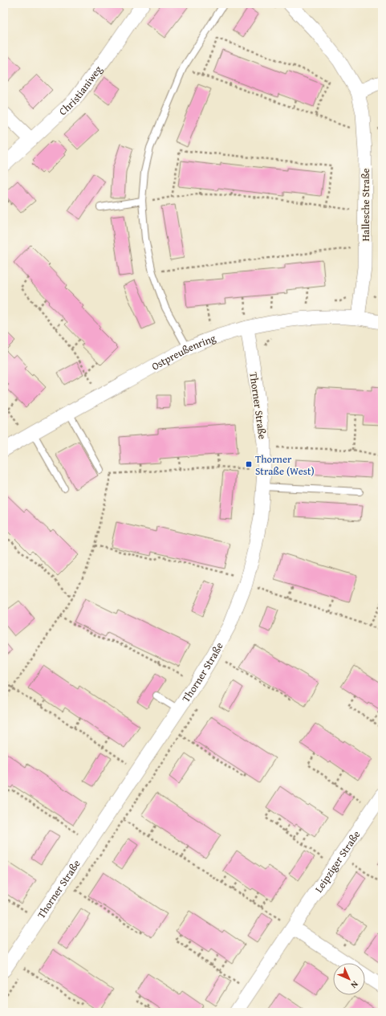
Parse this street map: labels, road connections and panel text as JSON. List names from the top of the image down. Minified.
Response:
{"streets":{"street":["Christianiweg","Hallesche Straße","Ostpreußenring","Thorner Straße","Leipziger Straße"]},"crossings":[["Hallesche Straße","Ostpreußenring"],["Ostpreußenring","Thorner Straße"]],"places":{"transit":["Thorner Straße (West)"]},"north":"bottom right"}
